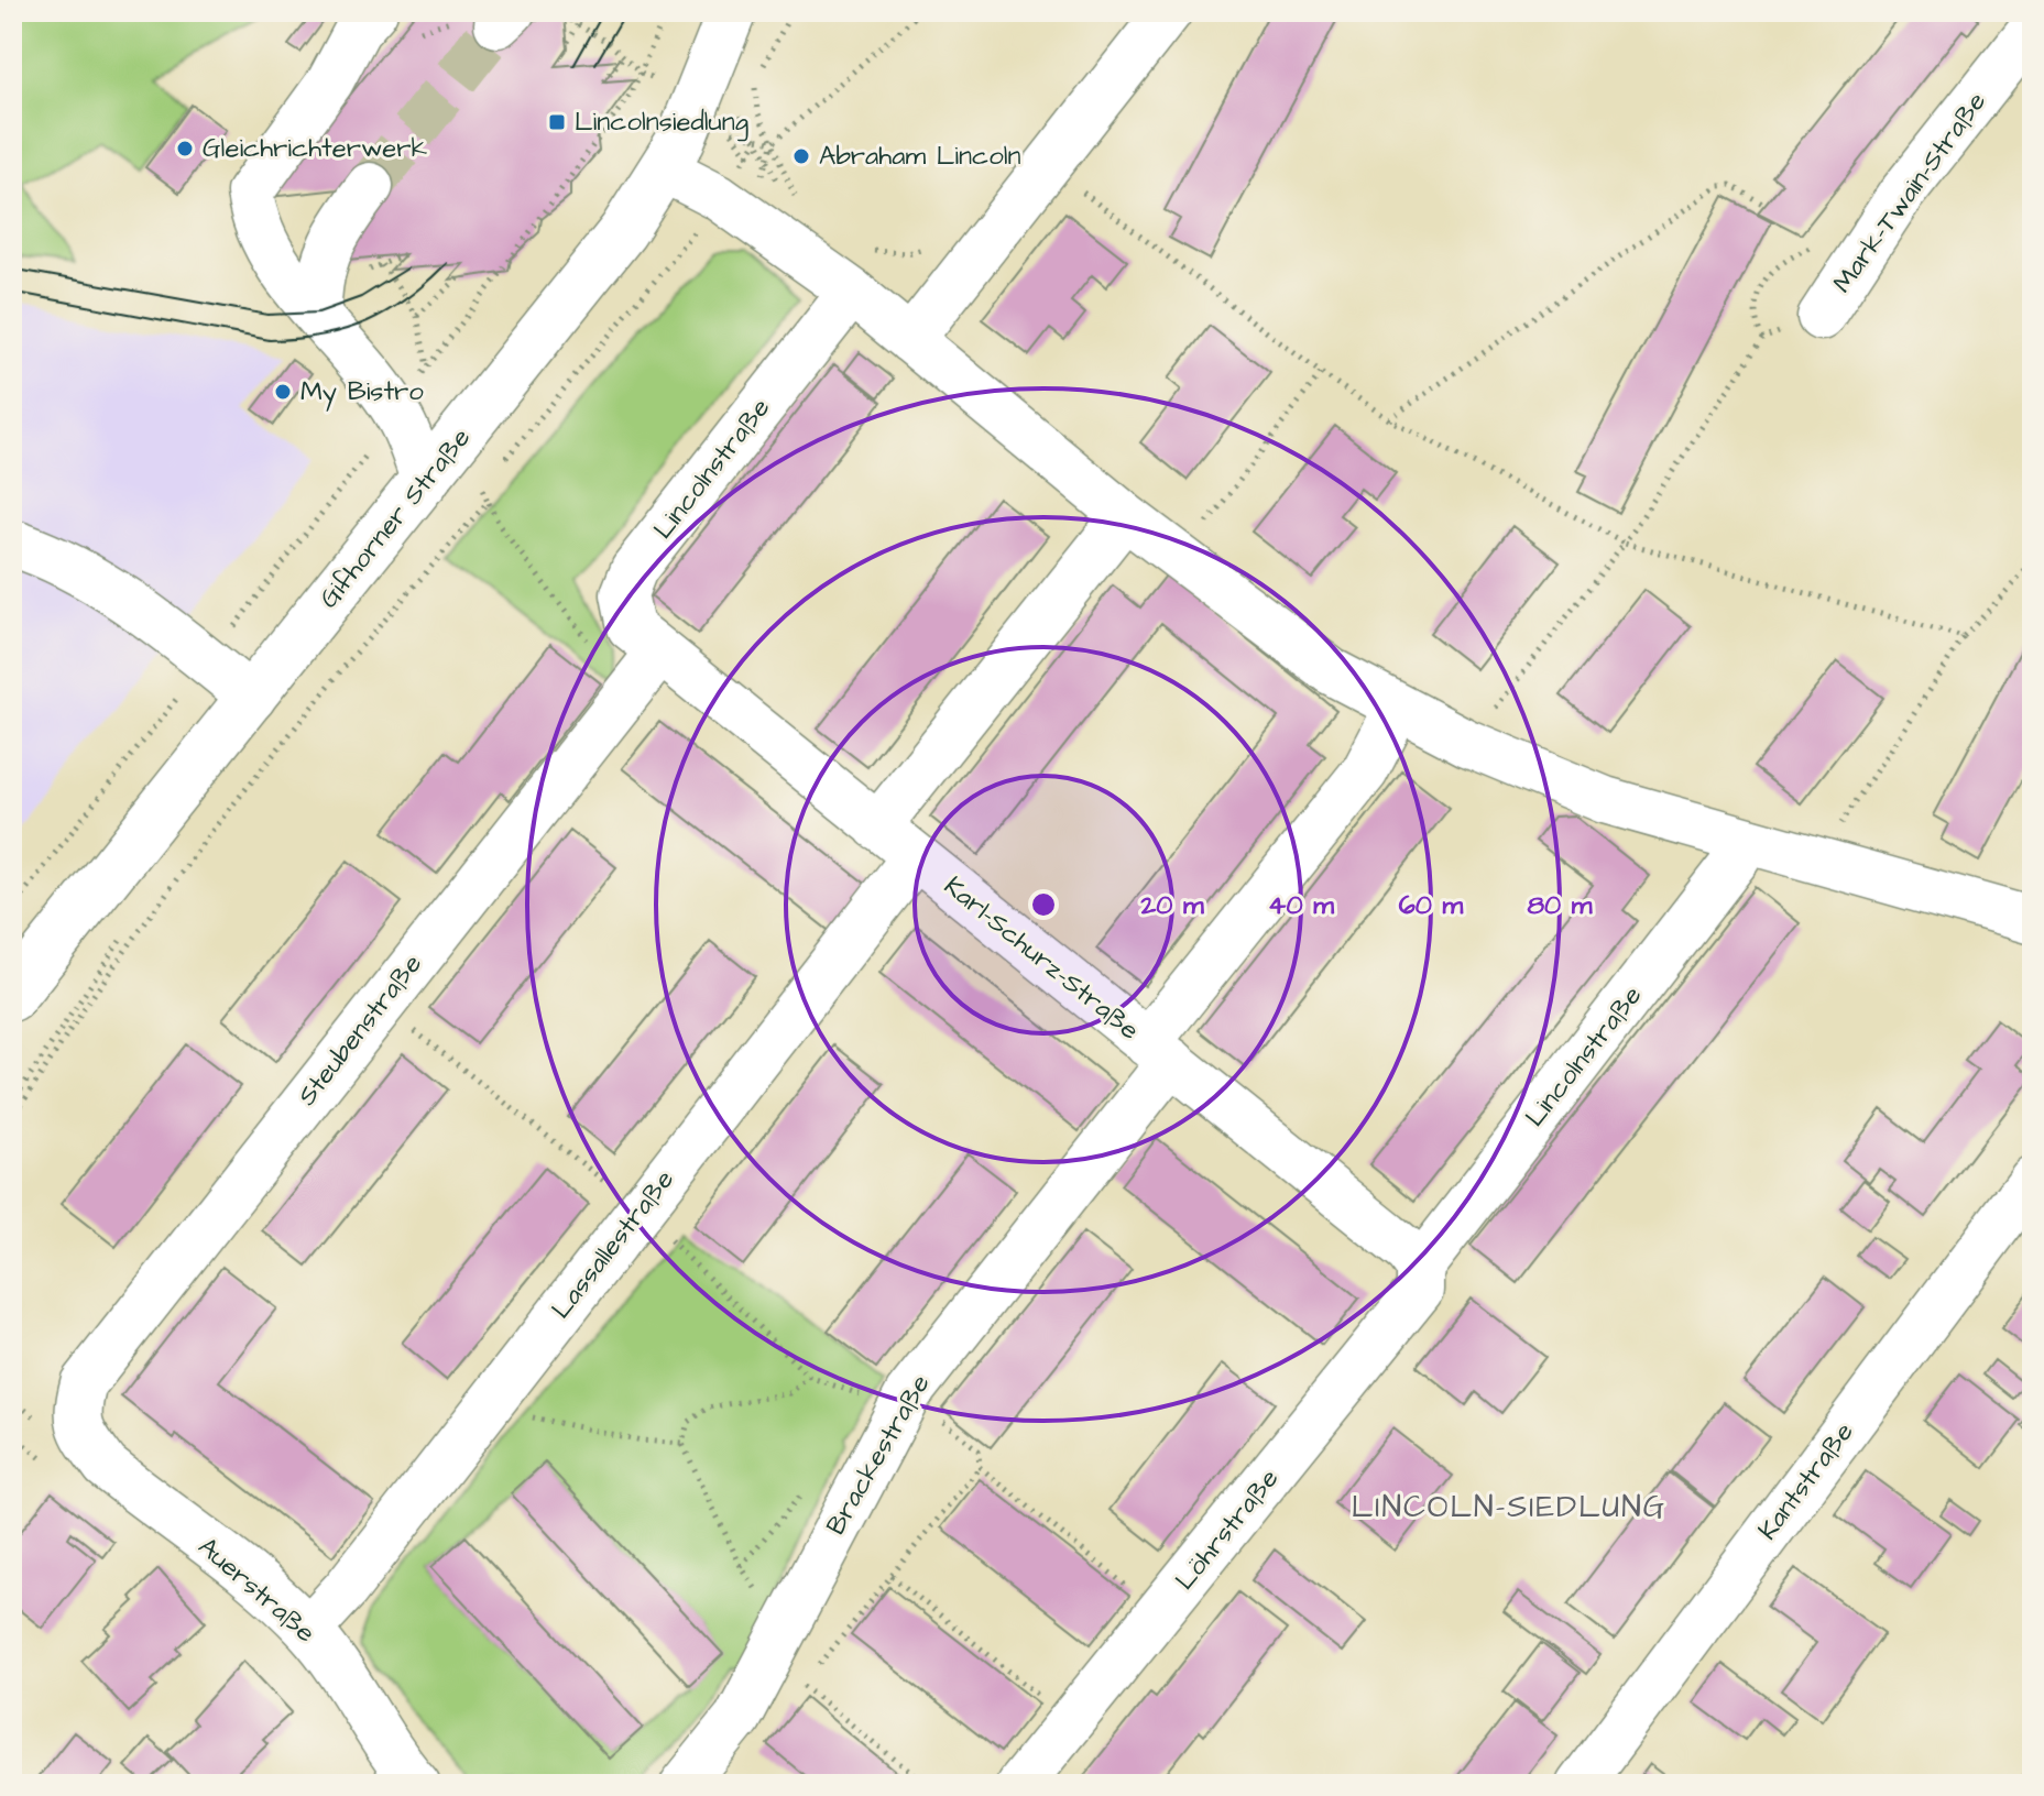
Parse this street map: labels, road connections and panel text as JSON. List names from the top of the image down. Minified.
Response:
{"streets":{"main road":["Gifhorner Straße"],"street":["Mark-Twain-Straße","Lincolnstraße","Karl-Schurz-Straße","Steubenstraße","Lassallestraße","Brackestraße","Kantstraße","Löhrstraße","Auerstraße"]},"crossings":[["Lincolnstraße","Karl-Schurz-Straße"],["Lincolnstraße","Steubenstraße"],["Lincolnstraße","Löhrstraße"],["Karl-Schurz-Straße","Steubenstraße"],["Karl-Schurz-Straße","Lassallestraße"],["Karl-Schurz-Straße","Brackestraße"],["Karl-Schurz-Straße","Löhrstraße"],["Steubenstraße","Auerstraße"],["Lassallestraße","Auerstraße"]],"districts":["LINCOLN-SIEDLUNG"],"places":{"transit":["Lincolnsiedlung"],"other":["Gleichrichterwerk","Abraham Lincoln","My Bistro"]},"rings":["20 m","40 m","60 m","80 m"]}
